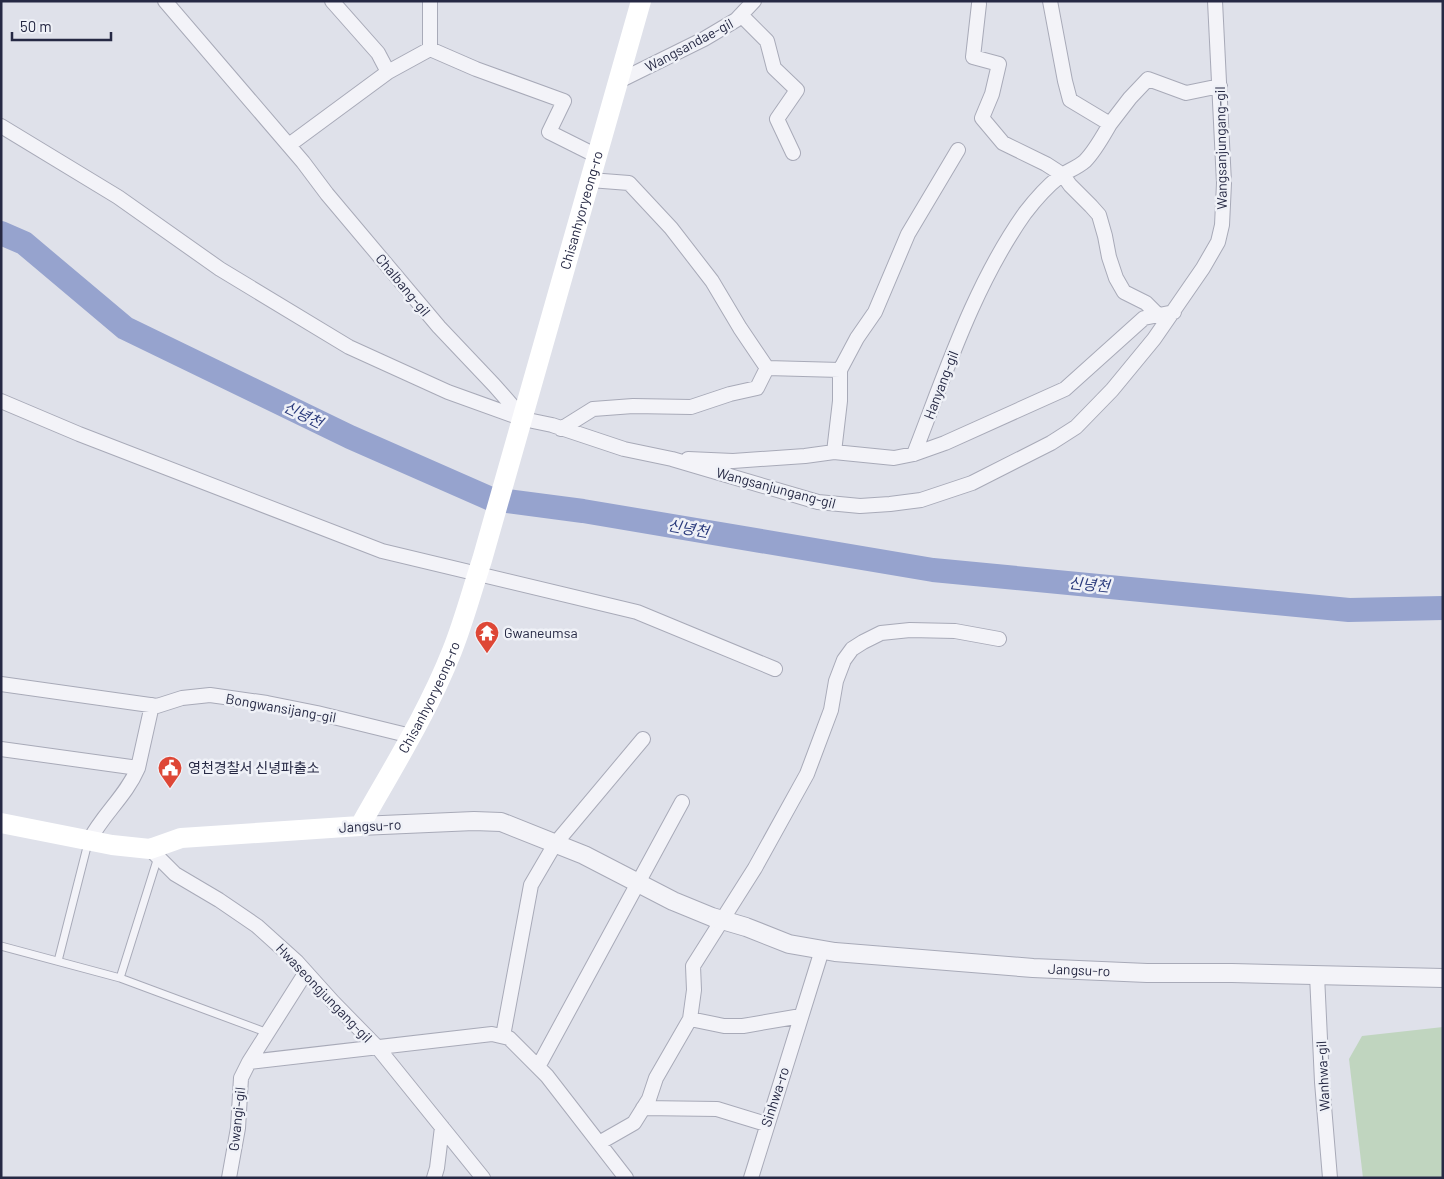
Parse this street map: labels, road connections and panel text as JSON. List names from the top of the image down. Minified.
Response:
{"streets":{"main road":["Chisanhyoryeong-ro","Jangsu-ro"],"street":["Wangsandae-gil","Wangsanjungang-gil","Chalbang-gil","Hanyang-gil","Bongwansijang-gil","Hwaseongjungang-gil","Wanhwa-gil","Sinhwa-ro","Gwangi-gil"]},"crossings":[["Wangsandae-gil","Chisanhyoryeong-ro"],["Wangsanjungang-gil","Chisanhyoryeong-ro"],["Wangsanjungang-gil","Chalbang-gil"],["Wangsanjungang-gil","Hanyang-gil"],["Chisanhyoryeong-ro","Chalbang-gil"],["Chisanhyoryeong-ro","Bongwansijang-gil"],["Chisanhyoryeong-ro","Jangsu-ro"],["Jangsu-ro","Hwaseongjungang-gil"],["Jangsu-ro","Wanhwa-gil"],["Jangsu-ro","Sinhwa-ro"],["Hwaseongjungang-gil","Gwangi-gil"]],"water":["신녕천"],"places":{"temple":["Gwaneumsa"],"public building":["영천경찰서 신녕파출소"]},"scale_bar":"50 m"}
